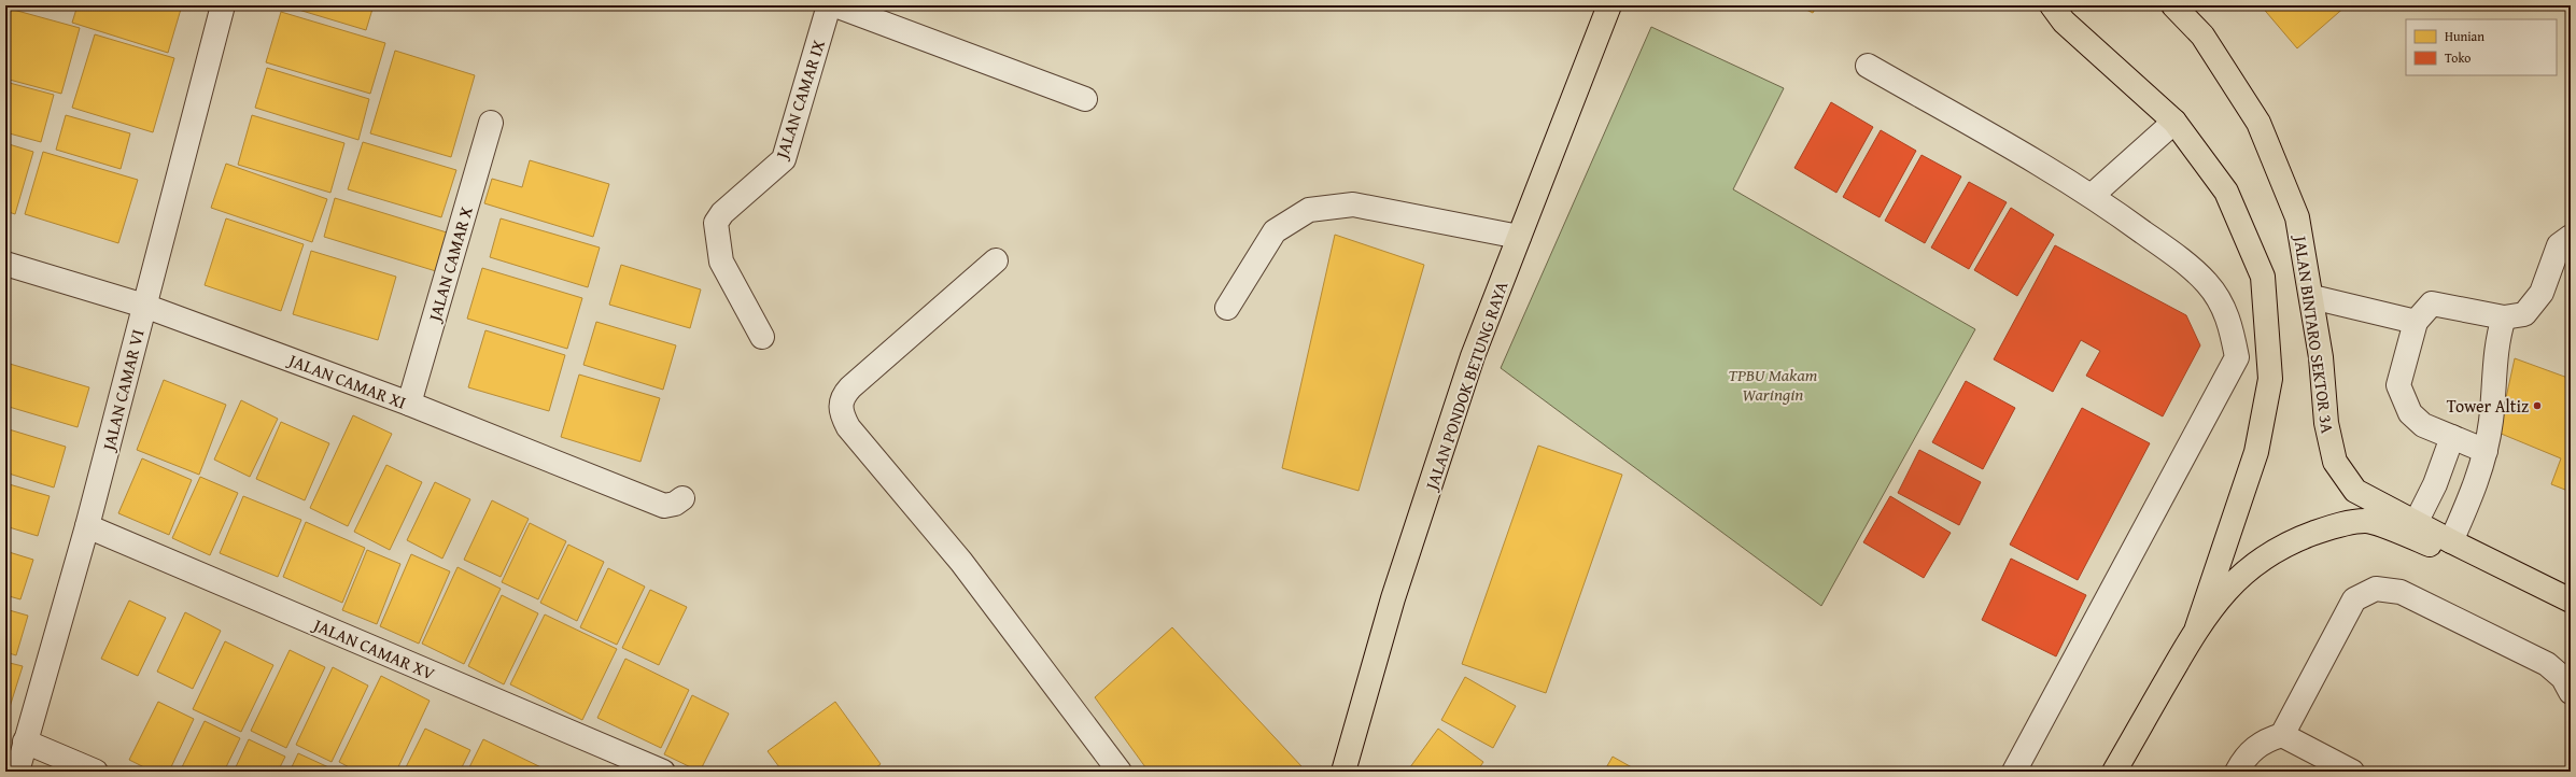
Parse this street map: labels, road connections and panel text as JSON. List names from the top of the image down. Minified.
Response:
{"streets":{"main road":["JALAN BINTARO SEKTOR 3A","JALAN PONDOK BETUNG RAYA"],"street":["JALAN CAMAR IX","JALAN CAMAR X","JALAN CAMAR XI","JALAN CAMAR VI","JALAN CAMAR XV"]},"crossings":[["JALAN CAMAR X","JALAN CAMAR XI"],["JALAN CAMAR XI","JALAN CAMAR VI"],["JALAN CAMAR VI","JALAN CAMAR XV"]],"parks":["TPBU Makam Waringin"],"places":["Tower Altiz"],"legend":["Hunian","Toko"]}
